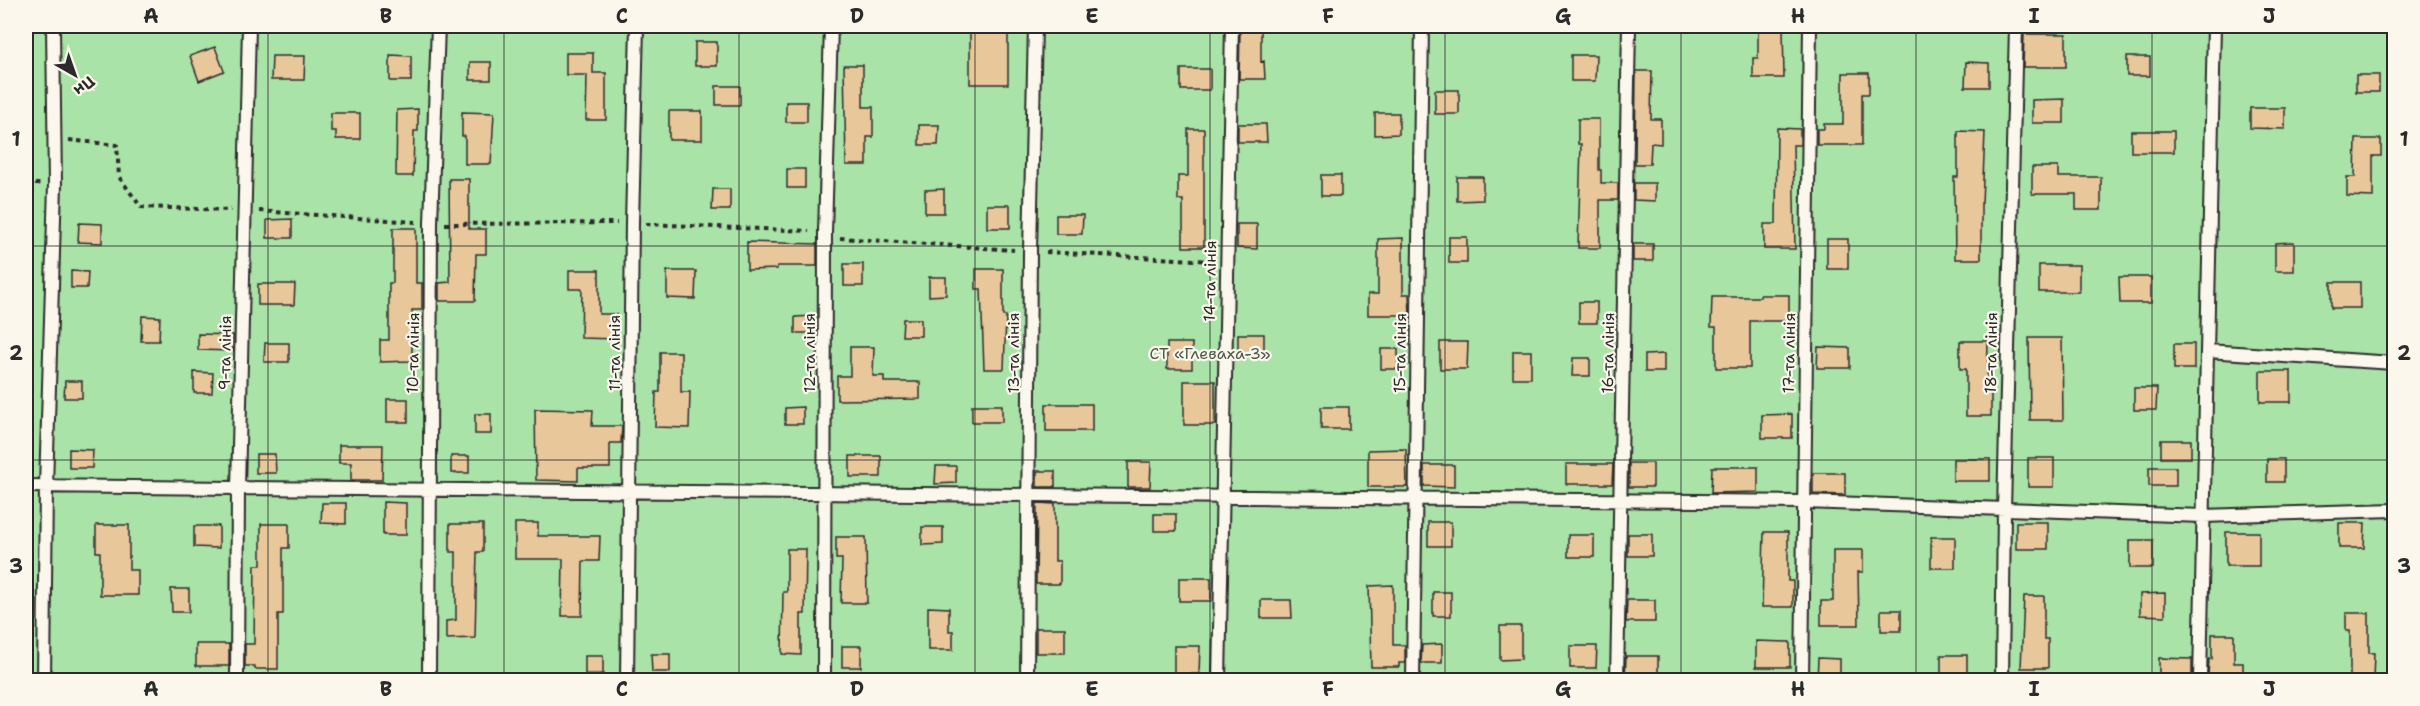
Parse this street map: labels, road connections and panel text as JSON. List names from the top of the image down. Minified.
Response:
{"streets":{"lane":["14-та лінія","9-та лінія","10-та лінія","11-та лінія","12-та лінія","13-та лінія","15-та лінія","16-та лінія","17-та лінія","18-та лінія"]},"parks":["СТ «Глеваха-3»"],"north":"bottom right","grid":{"columns":["A","B","C","D","E","F","G","H","I","J"],"rows":["1","2","3"]}}
